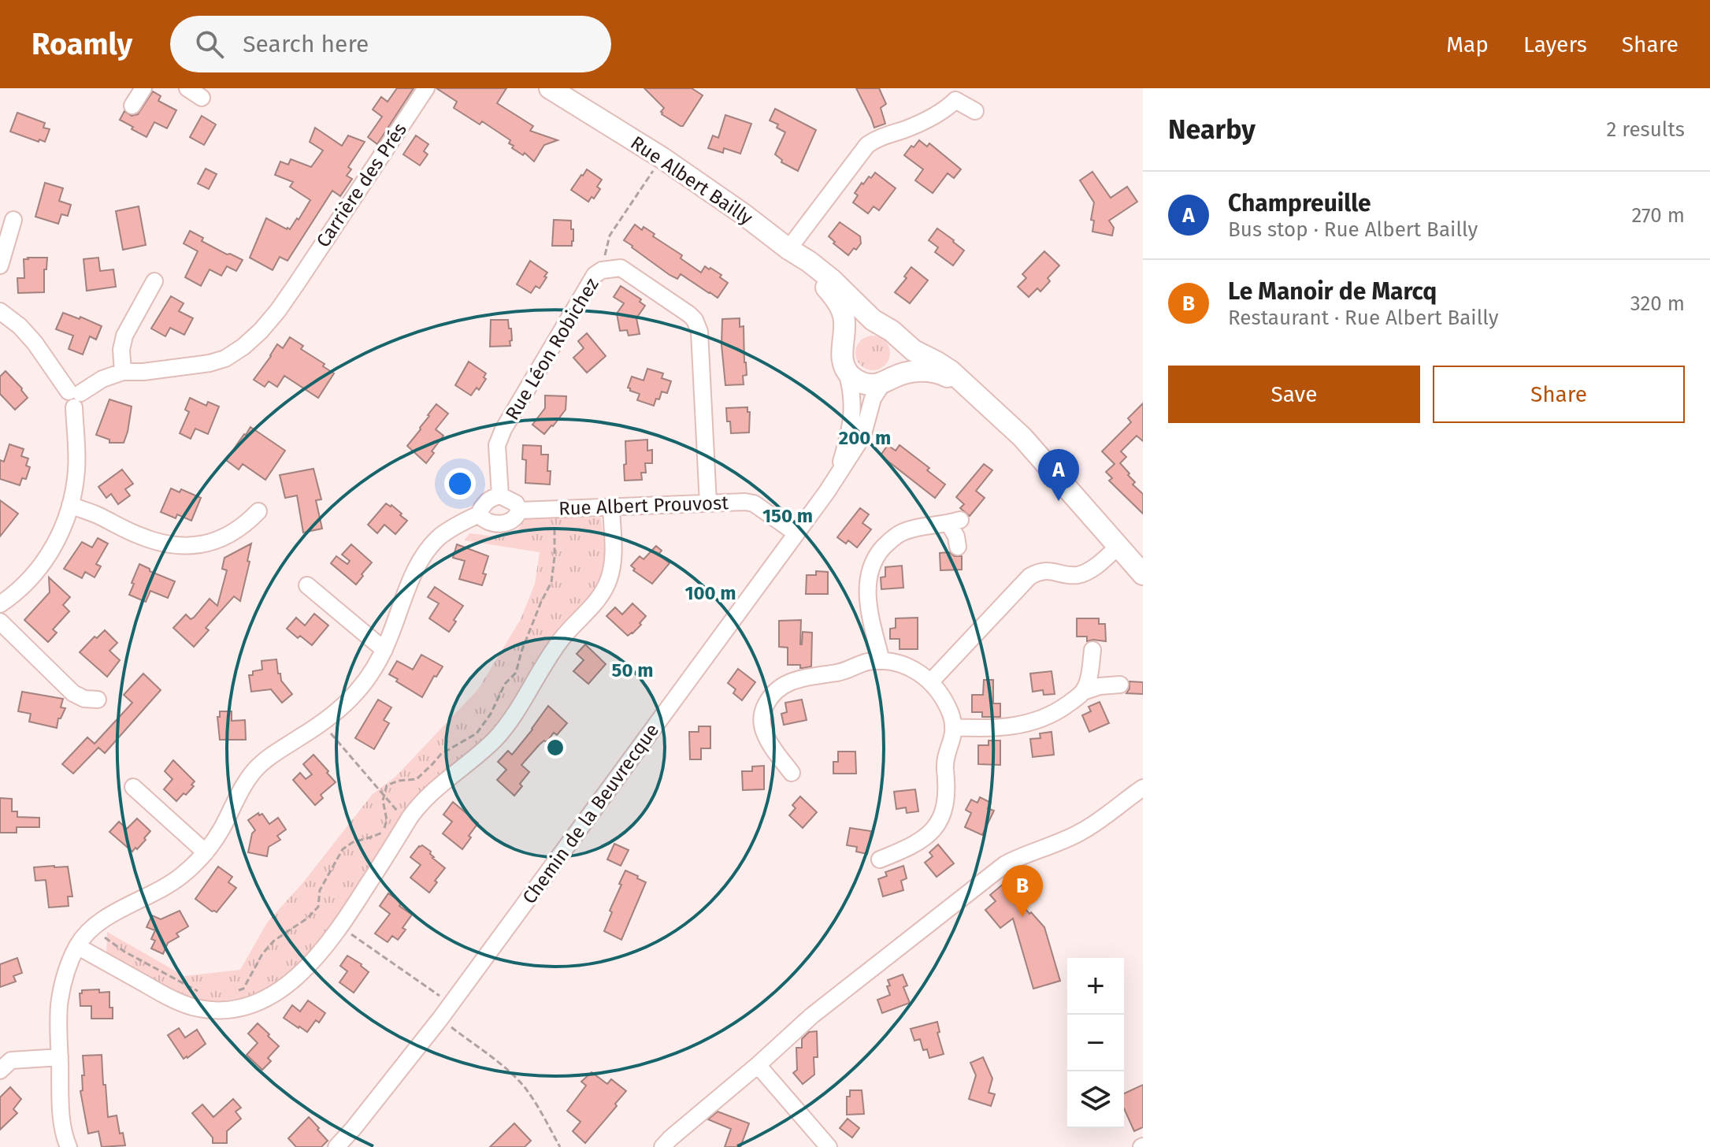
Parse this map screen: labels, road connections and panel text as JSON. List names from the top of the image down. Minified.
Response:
{"streets":{"main road":["Rue Albert Bailly"],"street":["Carrière des Prés","Rue Léon Robichez","Rue Albert Prouvost","Chemin de la Beuvrecque"]},"crossings":[["Rue Léon Robichez","Rue Albert Prouvost"],["Rue Albert Prouvost","Chemin de la Beuvrecque"]],"page":{"header":"Roamly","search":"Search here","nav":["Map","Layers","Share"],"heading":["Nearby","2 results"],"list":[{"mark":"A","name":"Champreuille","note":"Bus stop · Rue Albert Bailly","value":"270 m"},{"mark":"B","name":"Le Manoir de Marcq","note":"Restaurant · Rue Albert Bailly","value":"320 m"}],"buttons":["Save","Share"],"pins":["A","B"],"map_buttons":["+","−"]},"rings":["200 m","150 m","100 m","50 m"]}
